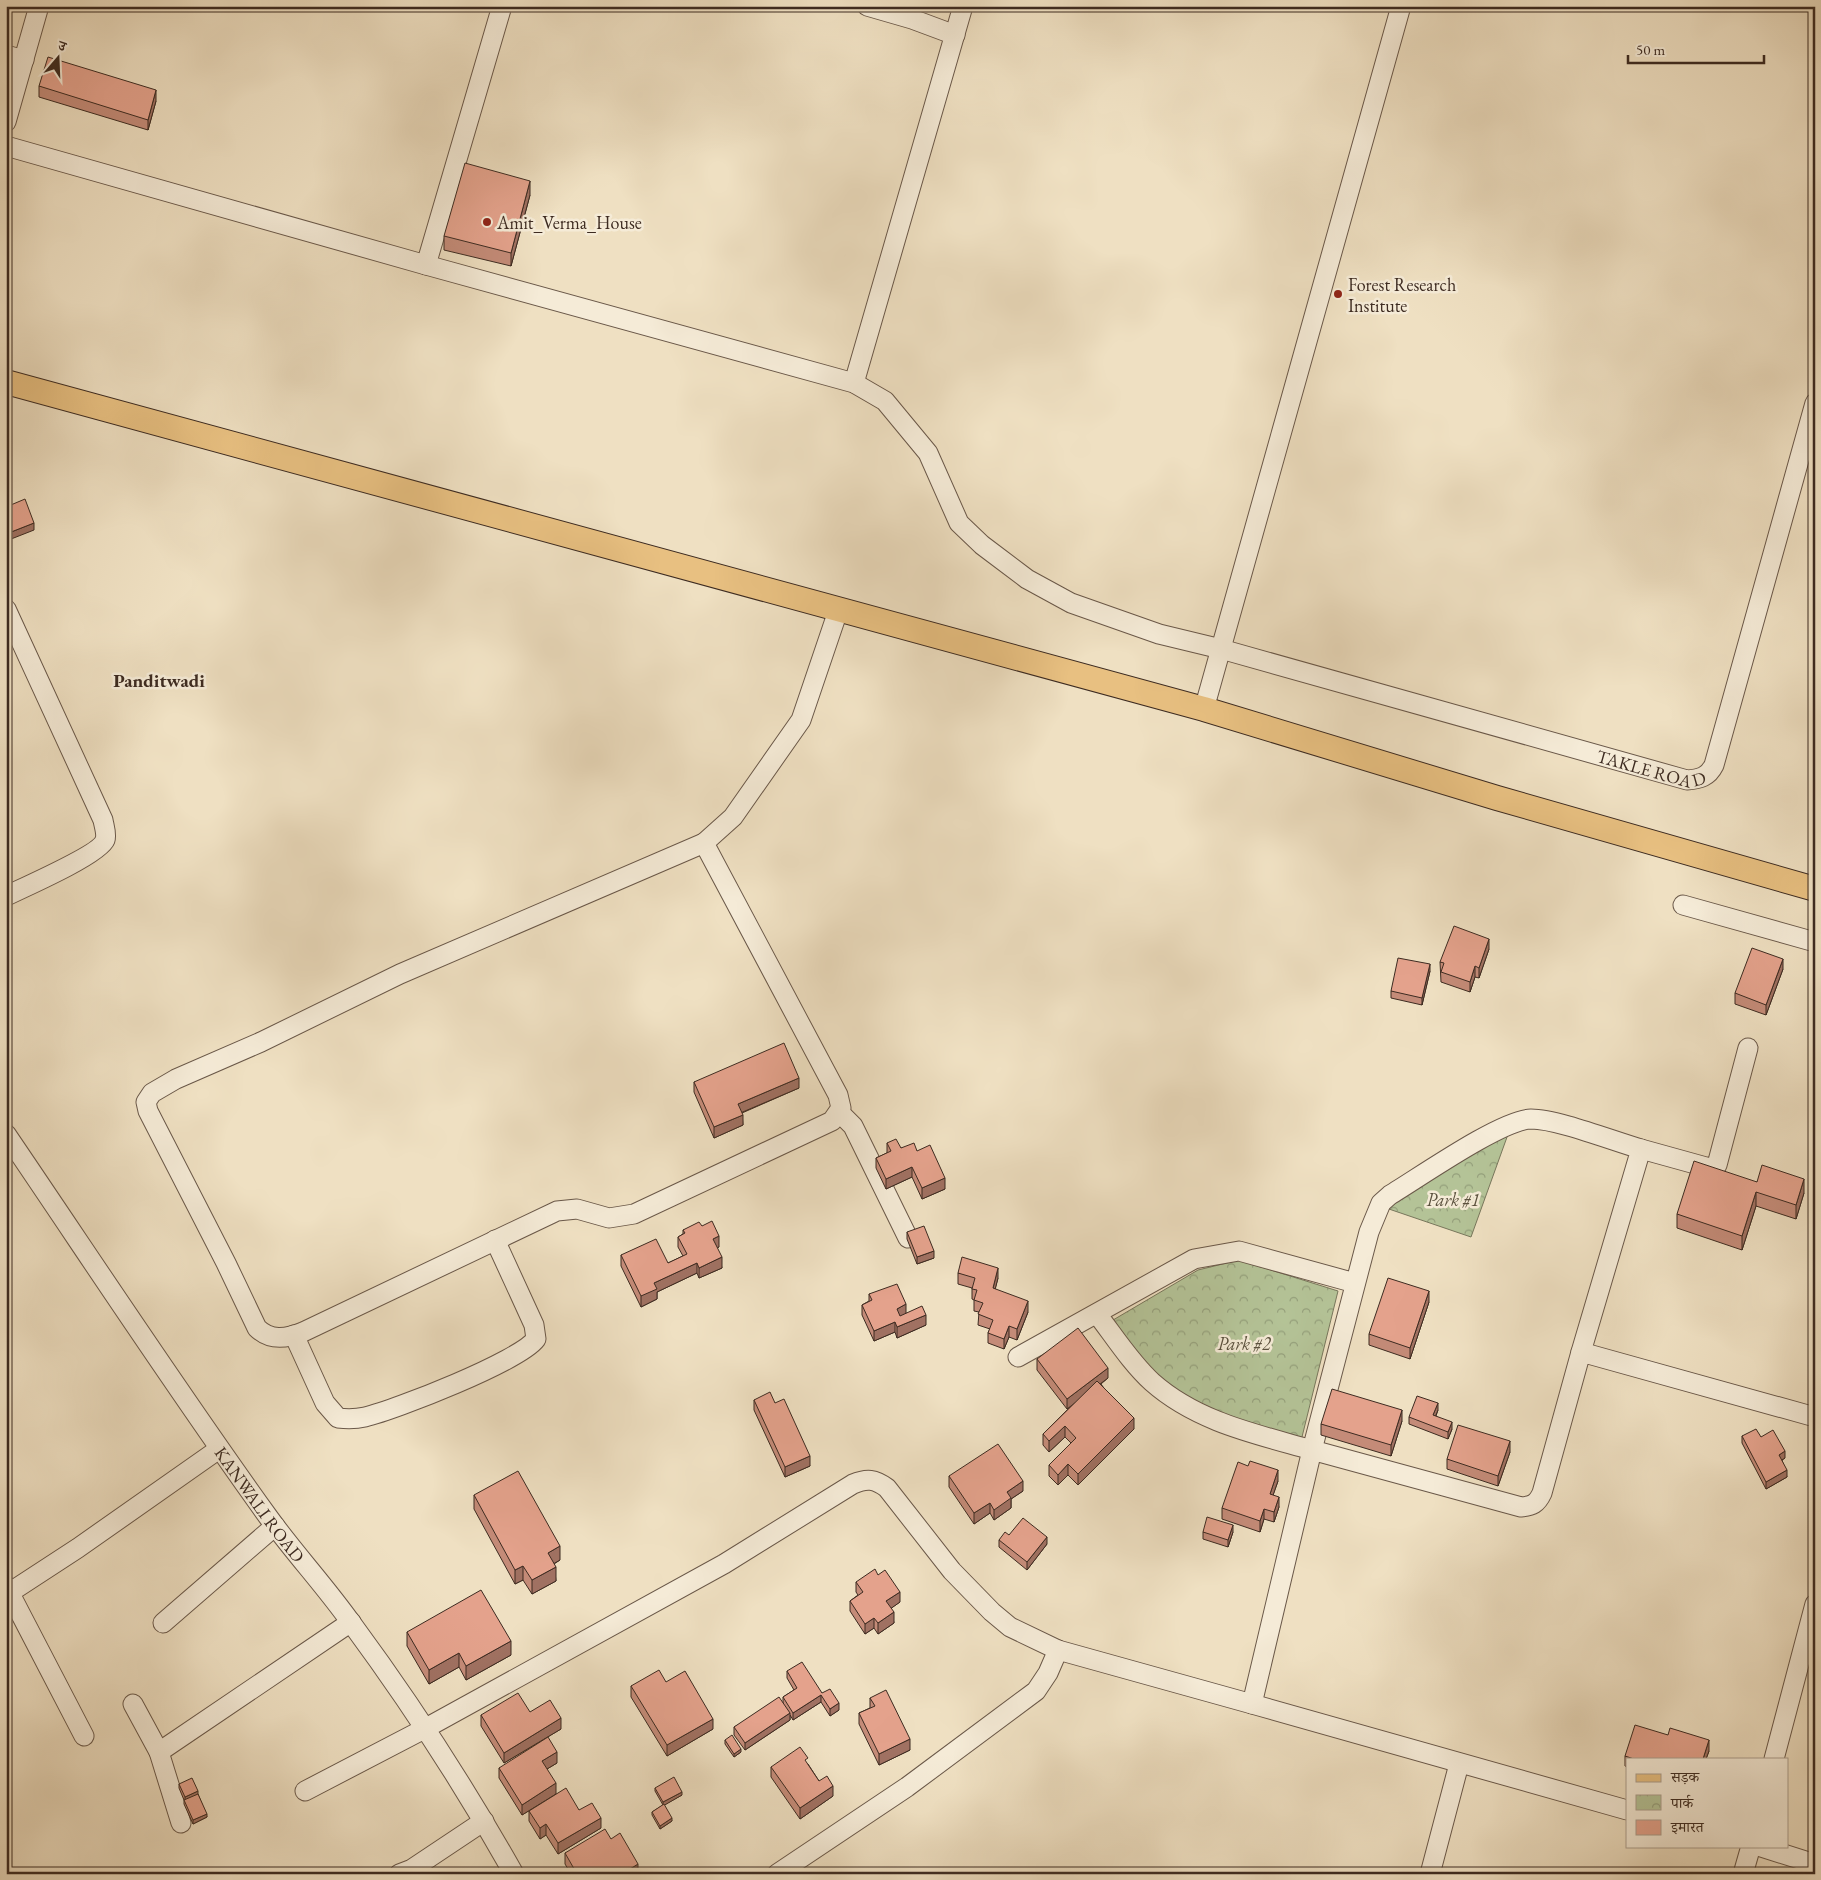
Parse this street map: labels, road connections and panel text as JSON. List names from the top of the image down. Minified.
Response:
{"streets":{"street":["TAKLE ROAD","KANWALI ROAD"]},"districts":["Panditwadi"],"parks":["Park #1","Park #2"],"places":["Amit_Verma_House","Forest Research Institute"],"legend":["सड़क","पार्क","इमारत"],"scale_bar":"50 m","north":"top"}
